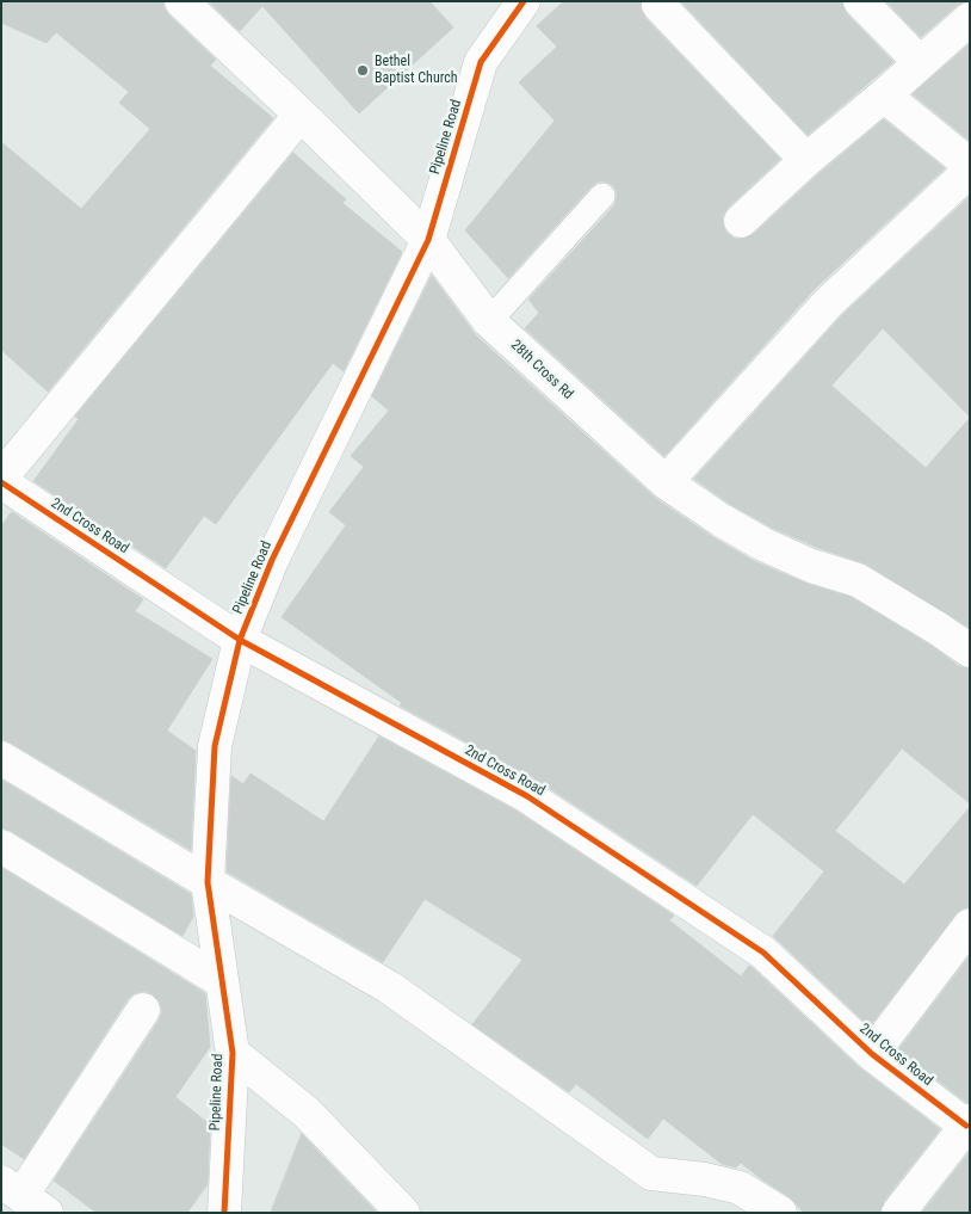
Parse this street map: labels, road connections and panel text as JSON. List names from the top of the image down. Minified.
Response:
{"streets":{"street":["Pipeline Road","28th Cross Rd","2nd Cross Road"]},"crossings":[["Pipeline Road","28th Cross Rd"],["Pipeline Road","2nd Cross Road"]],"places":["Bethel Baptist Church"]}
